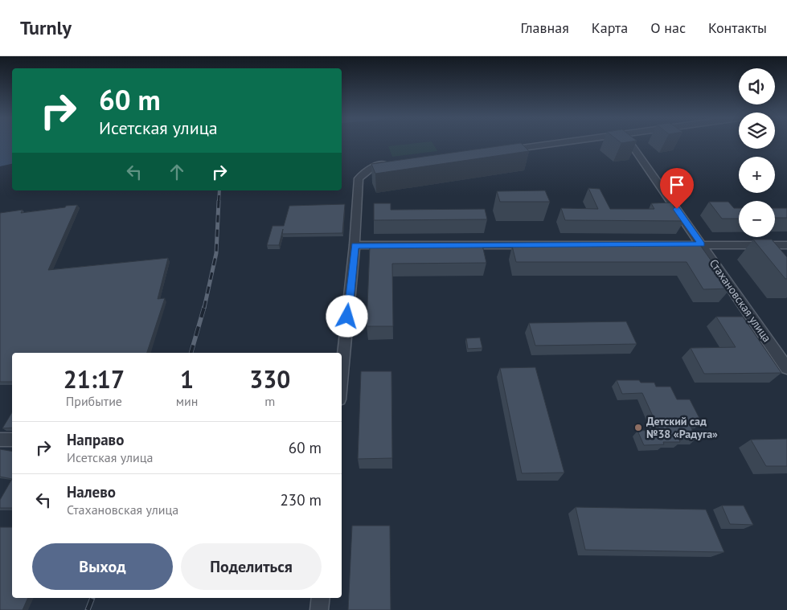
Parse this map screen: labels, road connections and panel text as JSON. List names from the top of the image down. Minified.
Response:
{"streets":{"street":["Стахановская улица"]},"places":["Детский сад №38 «Радуга»"],"page":{"header":"Turnly","nav":["Главная","Карта","О нас","Контакты"],"map_buttons":["+","−"],"turn":["60 m","Исетская улица"],"eta":["21:17","Прибытие","1","мин","330","m"],"list":[{"name":"Направо","note":"Исетская улица","value":"60 m"},{"name":"Налево","note":"Стахановская улица","value":"230 m"}],"buttons":["Выход","Поделиться"]}}
